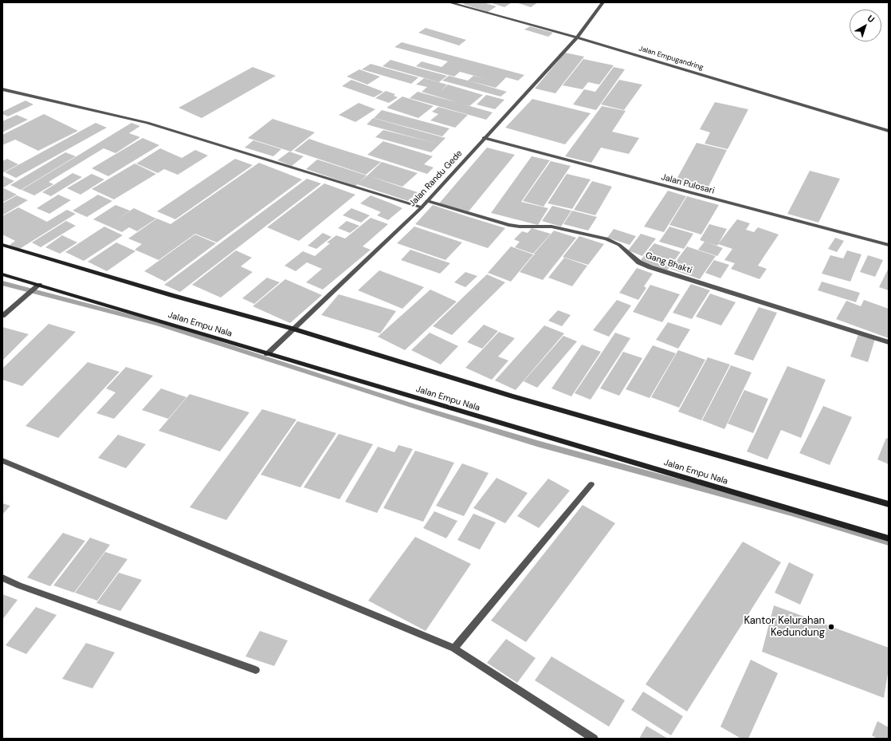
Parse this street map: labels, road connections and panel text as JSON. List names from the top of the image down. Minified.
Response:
{"streets":{"main road":["Jalan Empu Nala"],"street":["Jalan Empugandring","Jalan Randu Gede","Jalan Pulosari","Gang Bhakti"]},"crossings":[["Jalan Empugandring","Jalan Randu Gede"],["Jalan Randu Gede","Jalan Pulosari"],["Jalan Randu Gede","Gang Bhakti"],["Jalan Randu Gede","Jalan Empu Nala"]],"places":["Kantor Kelurahan Kedundung"],"north":"top right"}
